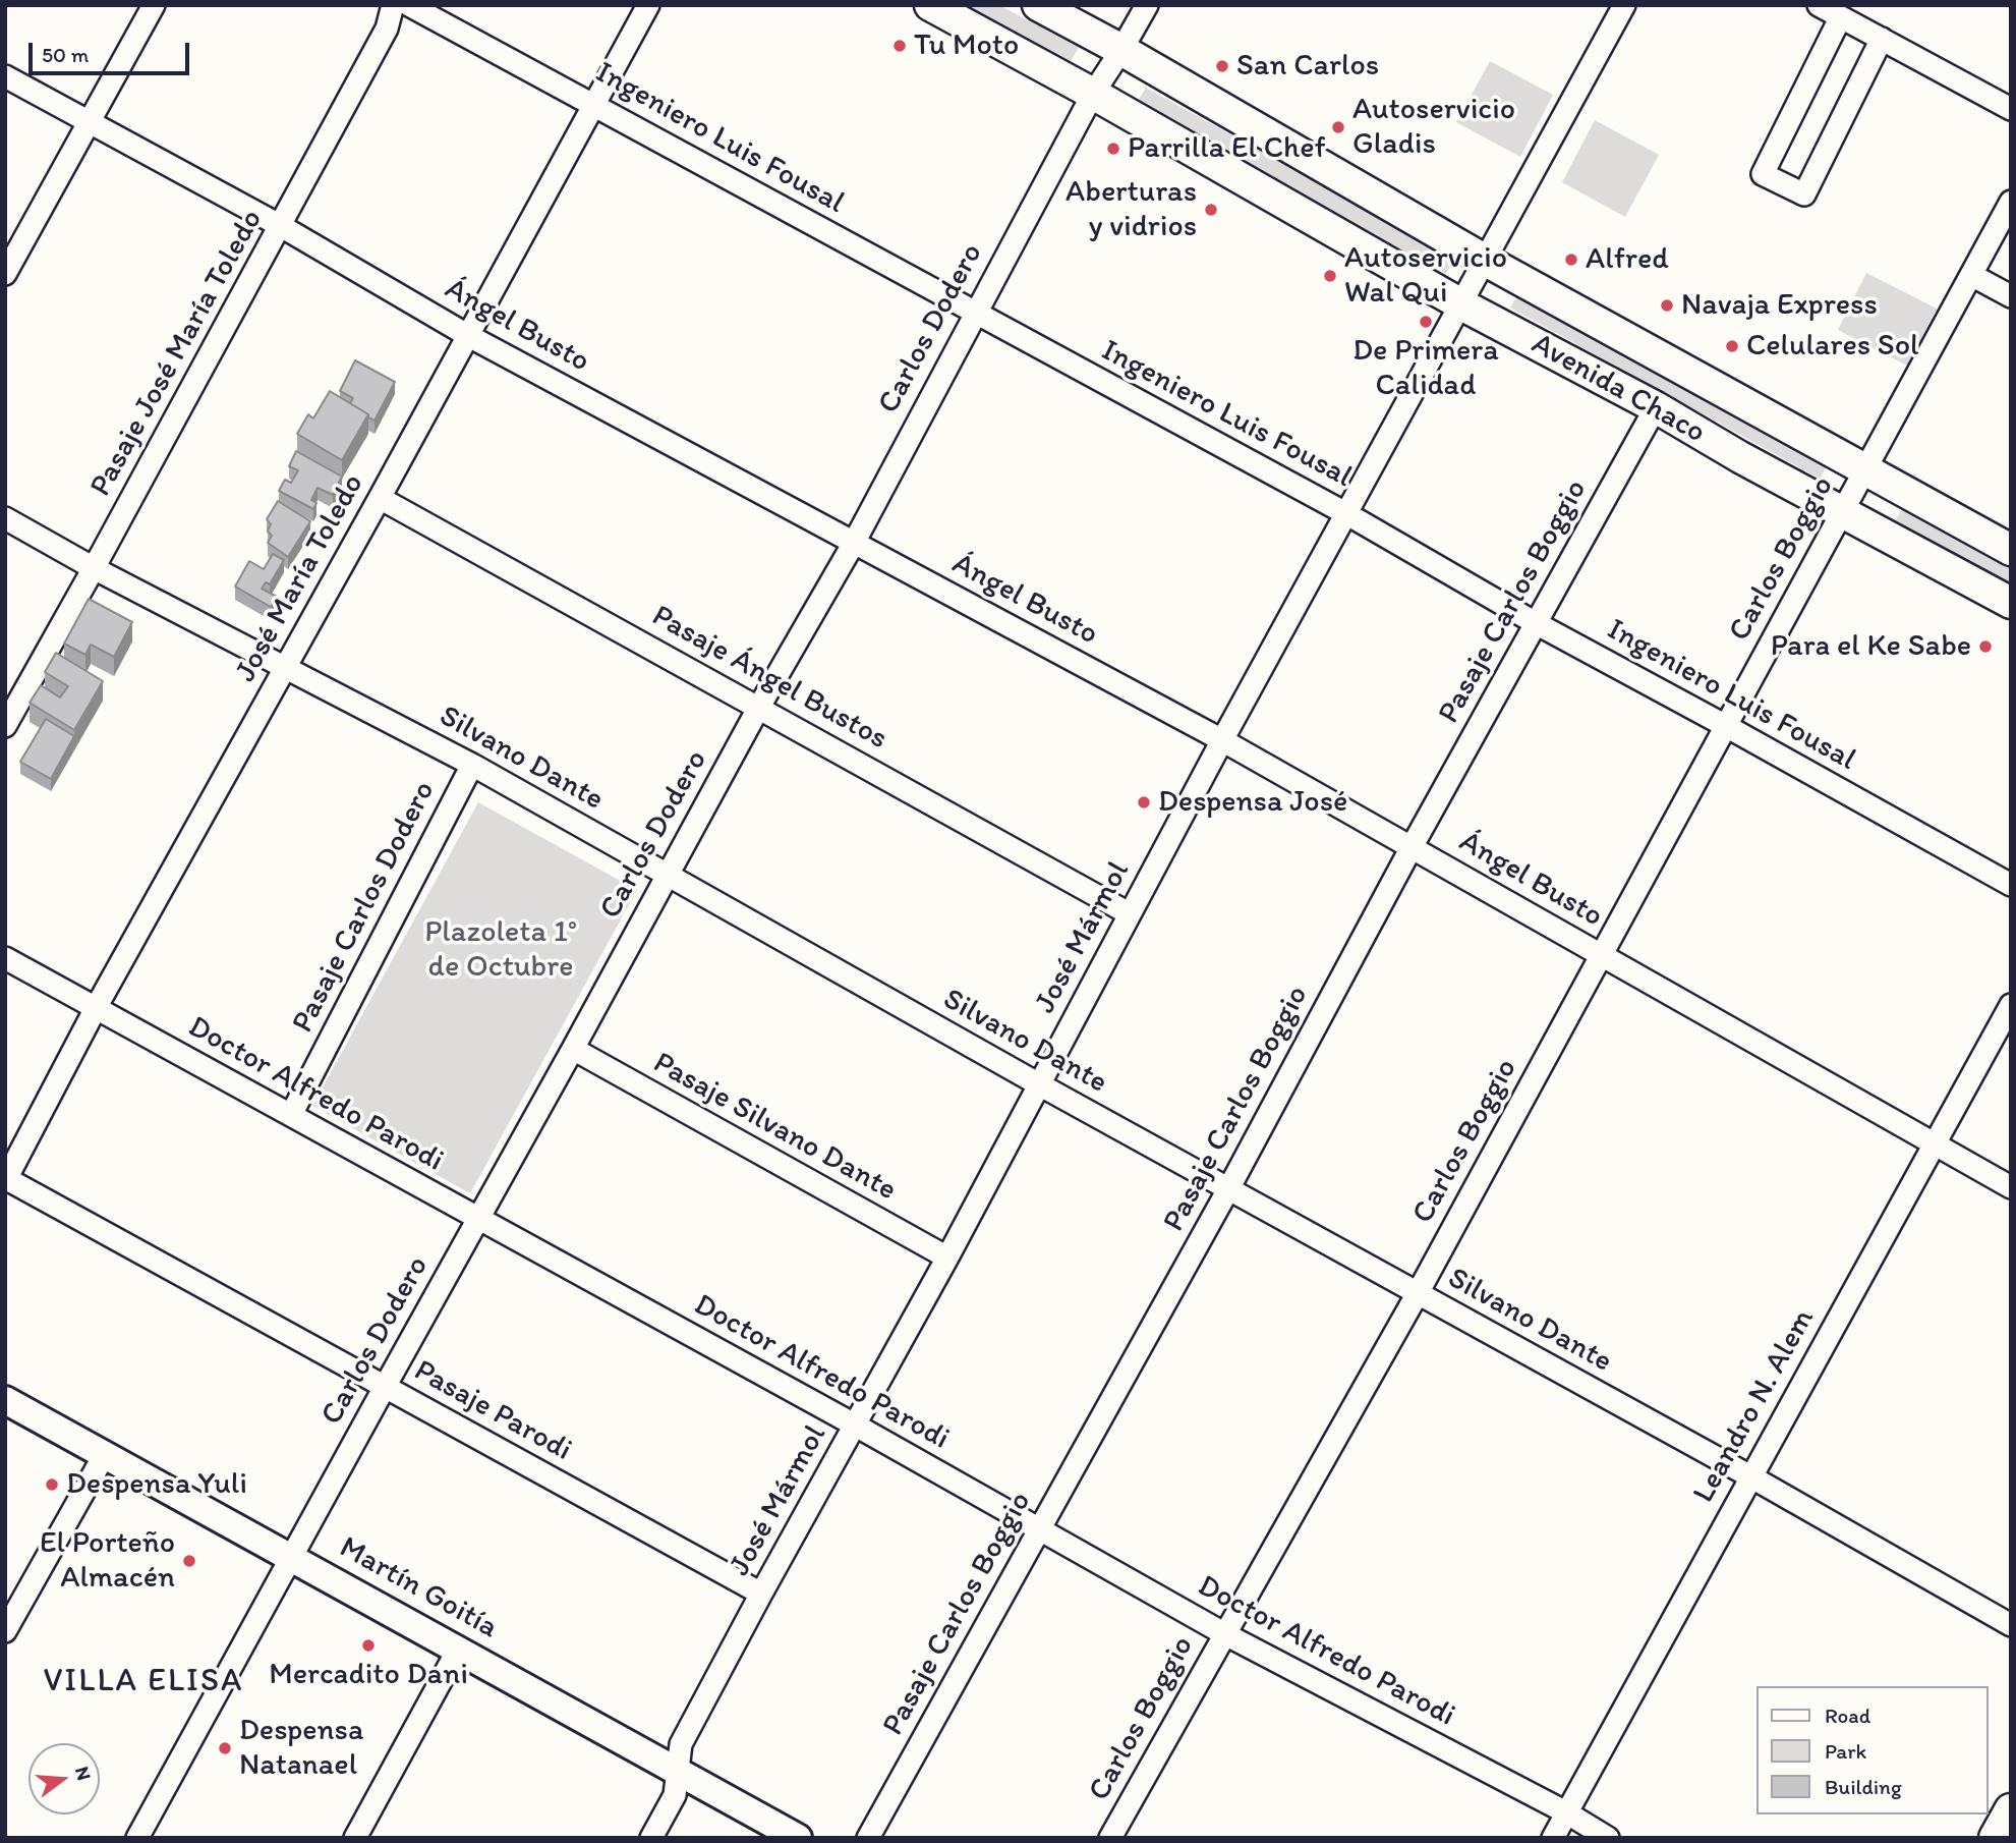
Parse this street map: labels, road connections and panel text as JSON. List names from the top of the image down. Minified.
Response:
{"streets":{"main road":["Avenida Chaco"],"street":["Ingeniero Luis Fousal","Ángel Busto","Carlos Dodero","Pasaje José María Toledo","Carlos Boggio","José María Toledo","Pasaje Carlos Boggio","Pasaje Ángel Bustos","Silvano Dante","Pasaje Carlos Dodero","José Mármol","Doctor Alfredo Parodi","Pasaje Silvano Dante","Leandro N. Alem","Pasaje Parodi","Martín Goitía"]},"crossings":[["Ingeniero Luis Fousal","Carlos Dodero"],["Ingeniero Luis Fousal","Carlos Boggio"],["Ingeniero Luis Fousal","José María Toledo"],["Ingeniero Luis Fousal","Pasaje Carlos Boggio"],["Ingeniero Luis Fousal","José Mármol"],["Ángel Busto","Carlos Dodero"],["Ángel Busto","Pasaje José María Toledo"],["Ángel Busto","Carlos Boggio"],["Ángel Busto","José María Toledo"],["Ángel Busto","Pasaje Carlos Boggio"],["Ángel Busto","José Mármol"],["Ángel Busto","Leandro N. Alem"],["Carlos Dodero","Avenida Chaco"],["Carlos Dodero","Pasaje Ángel Bustos"],["Carlos Dodero","Silvano Dante"],["Carlos Dodero","Doctor Alfredo Parodi"],["Carlos Dodero","Pasaje Silvano Dante"],["Carlos Dodero","Pasaje Parodi"],["Carlos Dodero","Martín Goitía"],["Pasaje José María Toledo","Silvano Dante"],["Avenida Chaco","Carlos Boggio"],["Avenida Chaco","Pasaje Carlos Boggio"],["Avenida Chaco","José Mármol"],["Carlos Boggio","Silvano Dante"],["Carlos Boggio","Doctor Alfredo Parodi"],["José María Toledo","Pasaje Ángel Bustos"],["José María Toledo","Silvano Dante"],["José María Toledo","Doctor Alfredo Parodi"],["José María Toledo","Pasaje Parodi"],["Pasaje Carlos Boggio","Silvano Dante"],["Pasaje Carlos Boggio","Doctor Alfredo Parodi"],["Pasaje Ángel Bustos","José Mármol"],["Silvano Dante","Pasaje Carlos Dodero"],["Silvano Dante","José Mármol"],["Silvano Dante","Leandro N. Alem"],["Pasaje Carlos Dodero","Doctor Alfredo Parodi"],["José Mármol","Doctor Alfredo Parodi"],["José Mármol","Pasaje Silvano Dante"],["José Mármol","Pasaje Parodi"],["José Mármol","Martín Goitía"],["Doctor Alfredo Parodi","Leandro N. Alem"]],"districts":["VILLA ELISA"],"parks":["Plazoleta 1° de Octubre"],"places":["Tu Moto","San Carlos","Autoservicio Gladis","Parrilla El Chef","Aberturas y vidrios","Alfred","Autoservicio Wal Qui","Navaja Express","De Primera Calidad","Celulares Sol","Para el Ke Sabe","Despensa José","Despensa Yuli","El Porteño Almacén","Mercadito Dani","Despensa Natanael"],"legend":["Road","Park","Building"],"scale_bar":"50 m","north":"right"}
